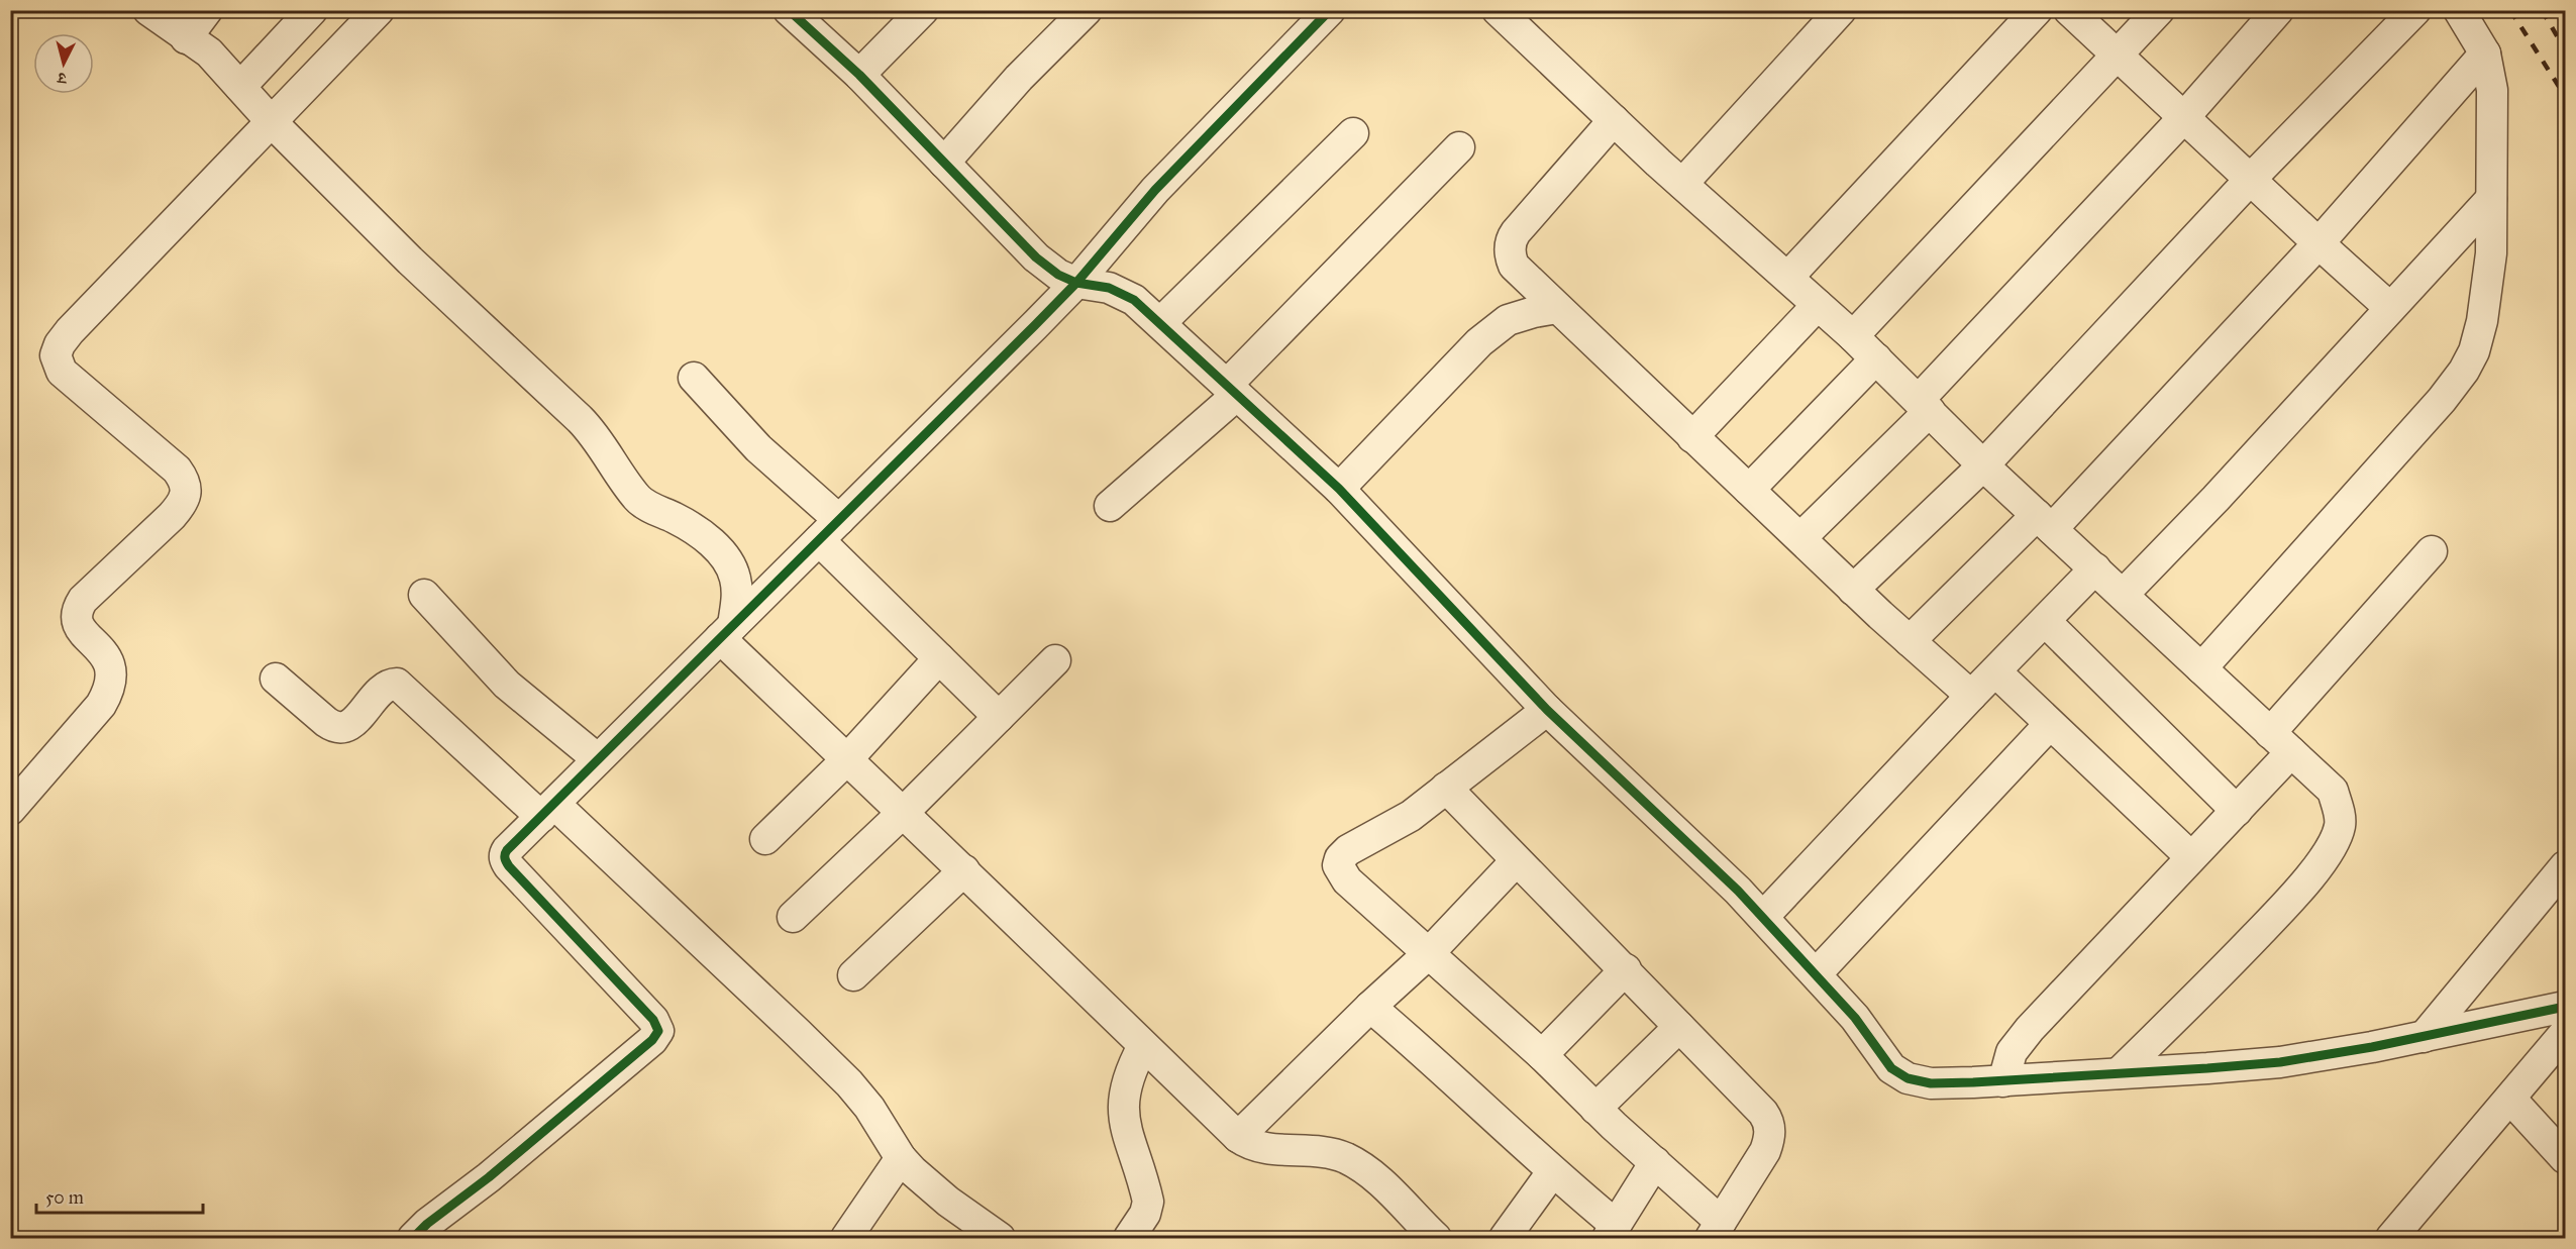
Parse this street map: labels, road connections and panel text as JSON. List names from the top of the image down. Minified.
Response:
{"scale_bar":"50 m","north":"bottom"}
